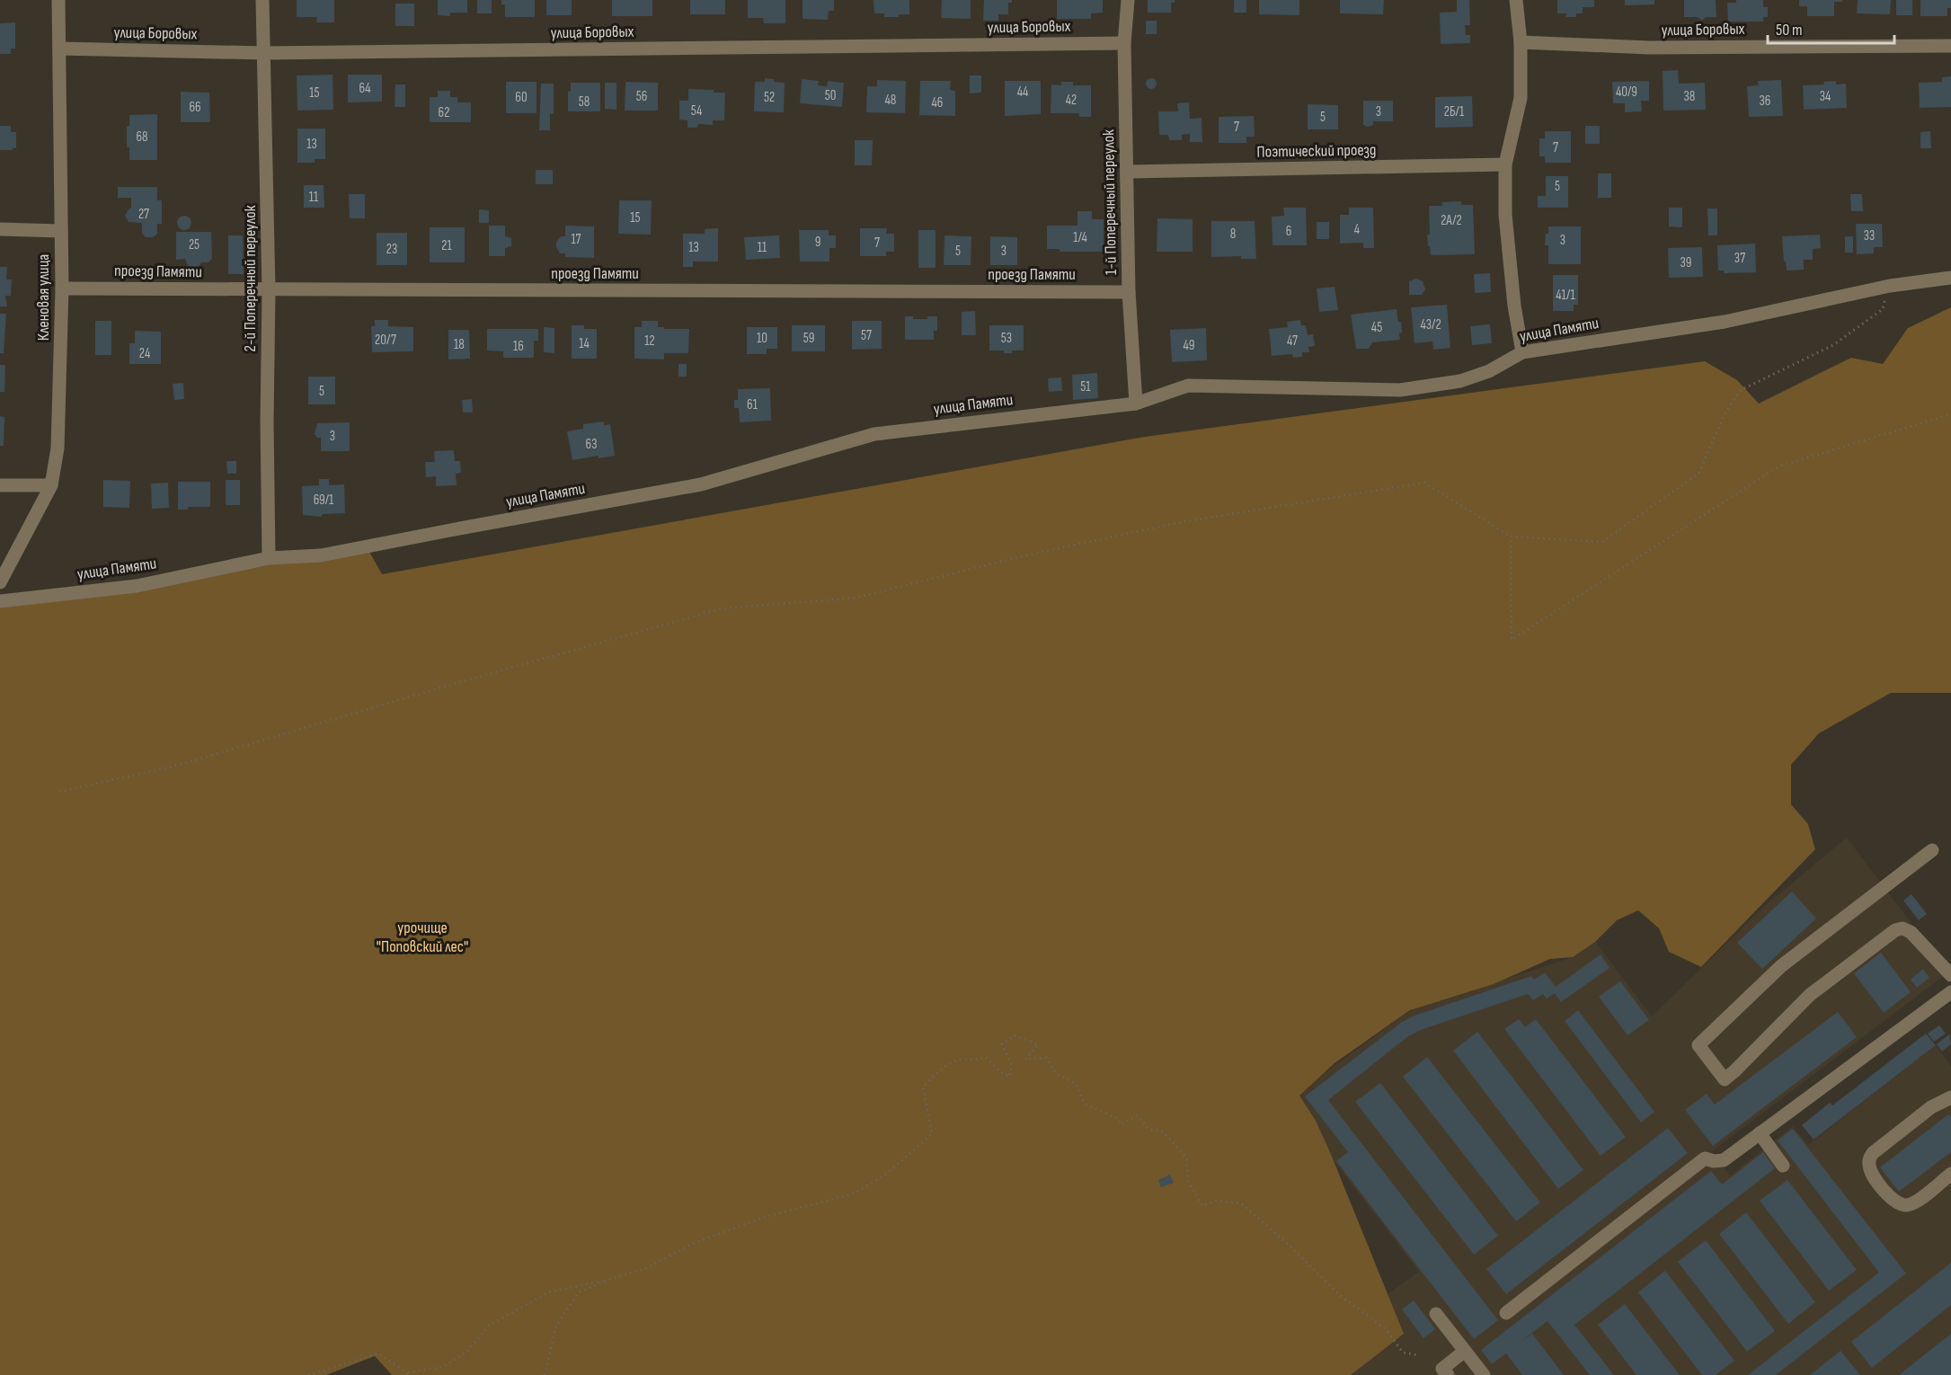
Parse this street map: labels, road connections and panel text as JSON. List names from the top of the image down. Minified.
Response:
{"streets":{"street":["улица Боровых","Поэтический проезд","1-й Поперечный переулок","проезд Памяти","2-й Поперечный переулок","Кленовая улица","улица Памяти"]},"crossings":[["улица Боровых","1-й Поперечный переулок"],["улица Боровых","2-й Поперечный переулок"],["улица Боровых","Кленовая улица"],["Поэтический проезд","1-й Поперечный переулок"],["1-й Поперечный переулок","проезд Памяти"],["1-й Поперечный переулок","улица Памяти"],["проезд Памяти","2-й Поперечный переулок"],["проезд Памяти","Кленовая улица"],["2-й Поперечный переулок","улица Памяти"]],"parks":["урочище \"Поповский лес\""],"house_numbers":["64","44","40/9","15","50","56","38","34","60","52","48","42","36","58","46","66","54","3","2Б/1","62","5","7","68","13","7","5","11","27","15","2А/2","4","6","8","33","1/4","17","3","9","7","25","21","13","11","23","5","3","37","39","41/1","43/2","45","57","10","59","53","20/7","12","47","14","18","49","16","24","51","5","61","3","63","69/1"],"scale_bar":"50 m"}
